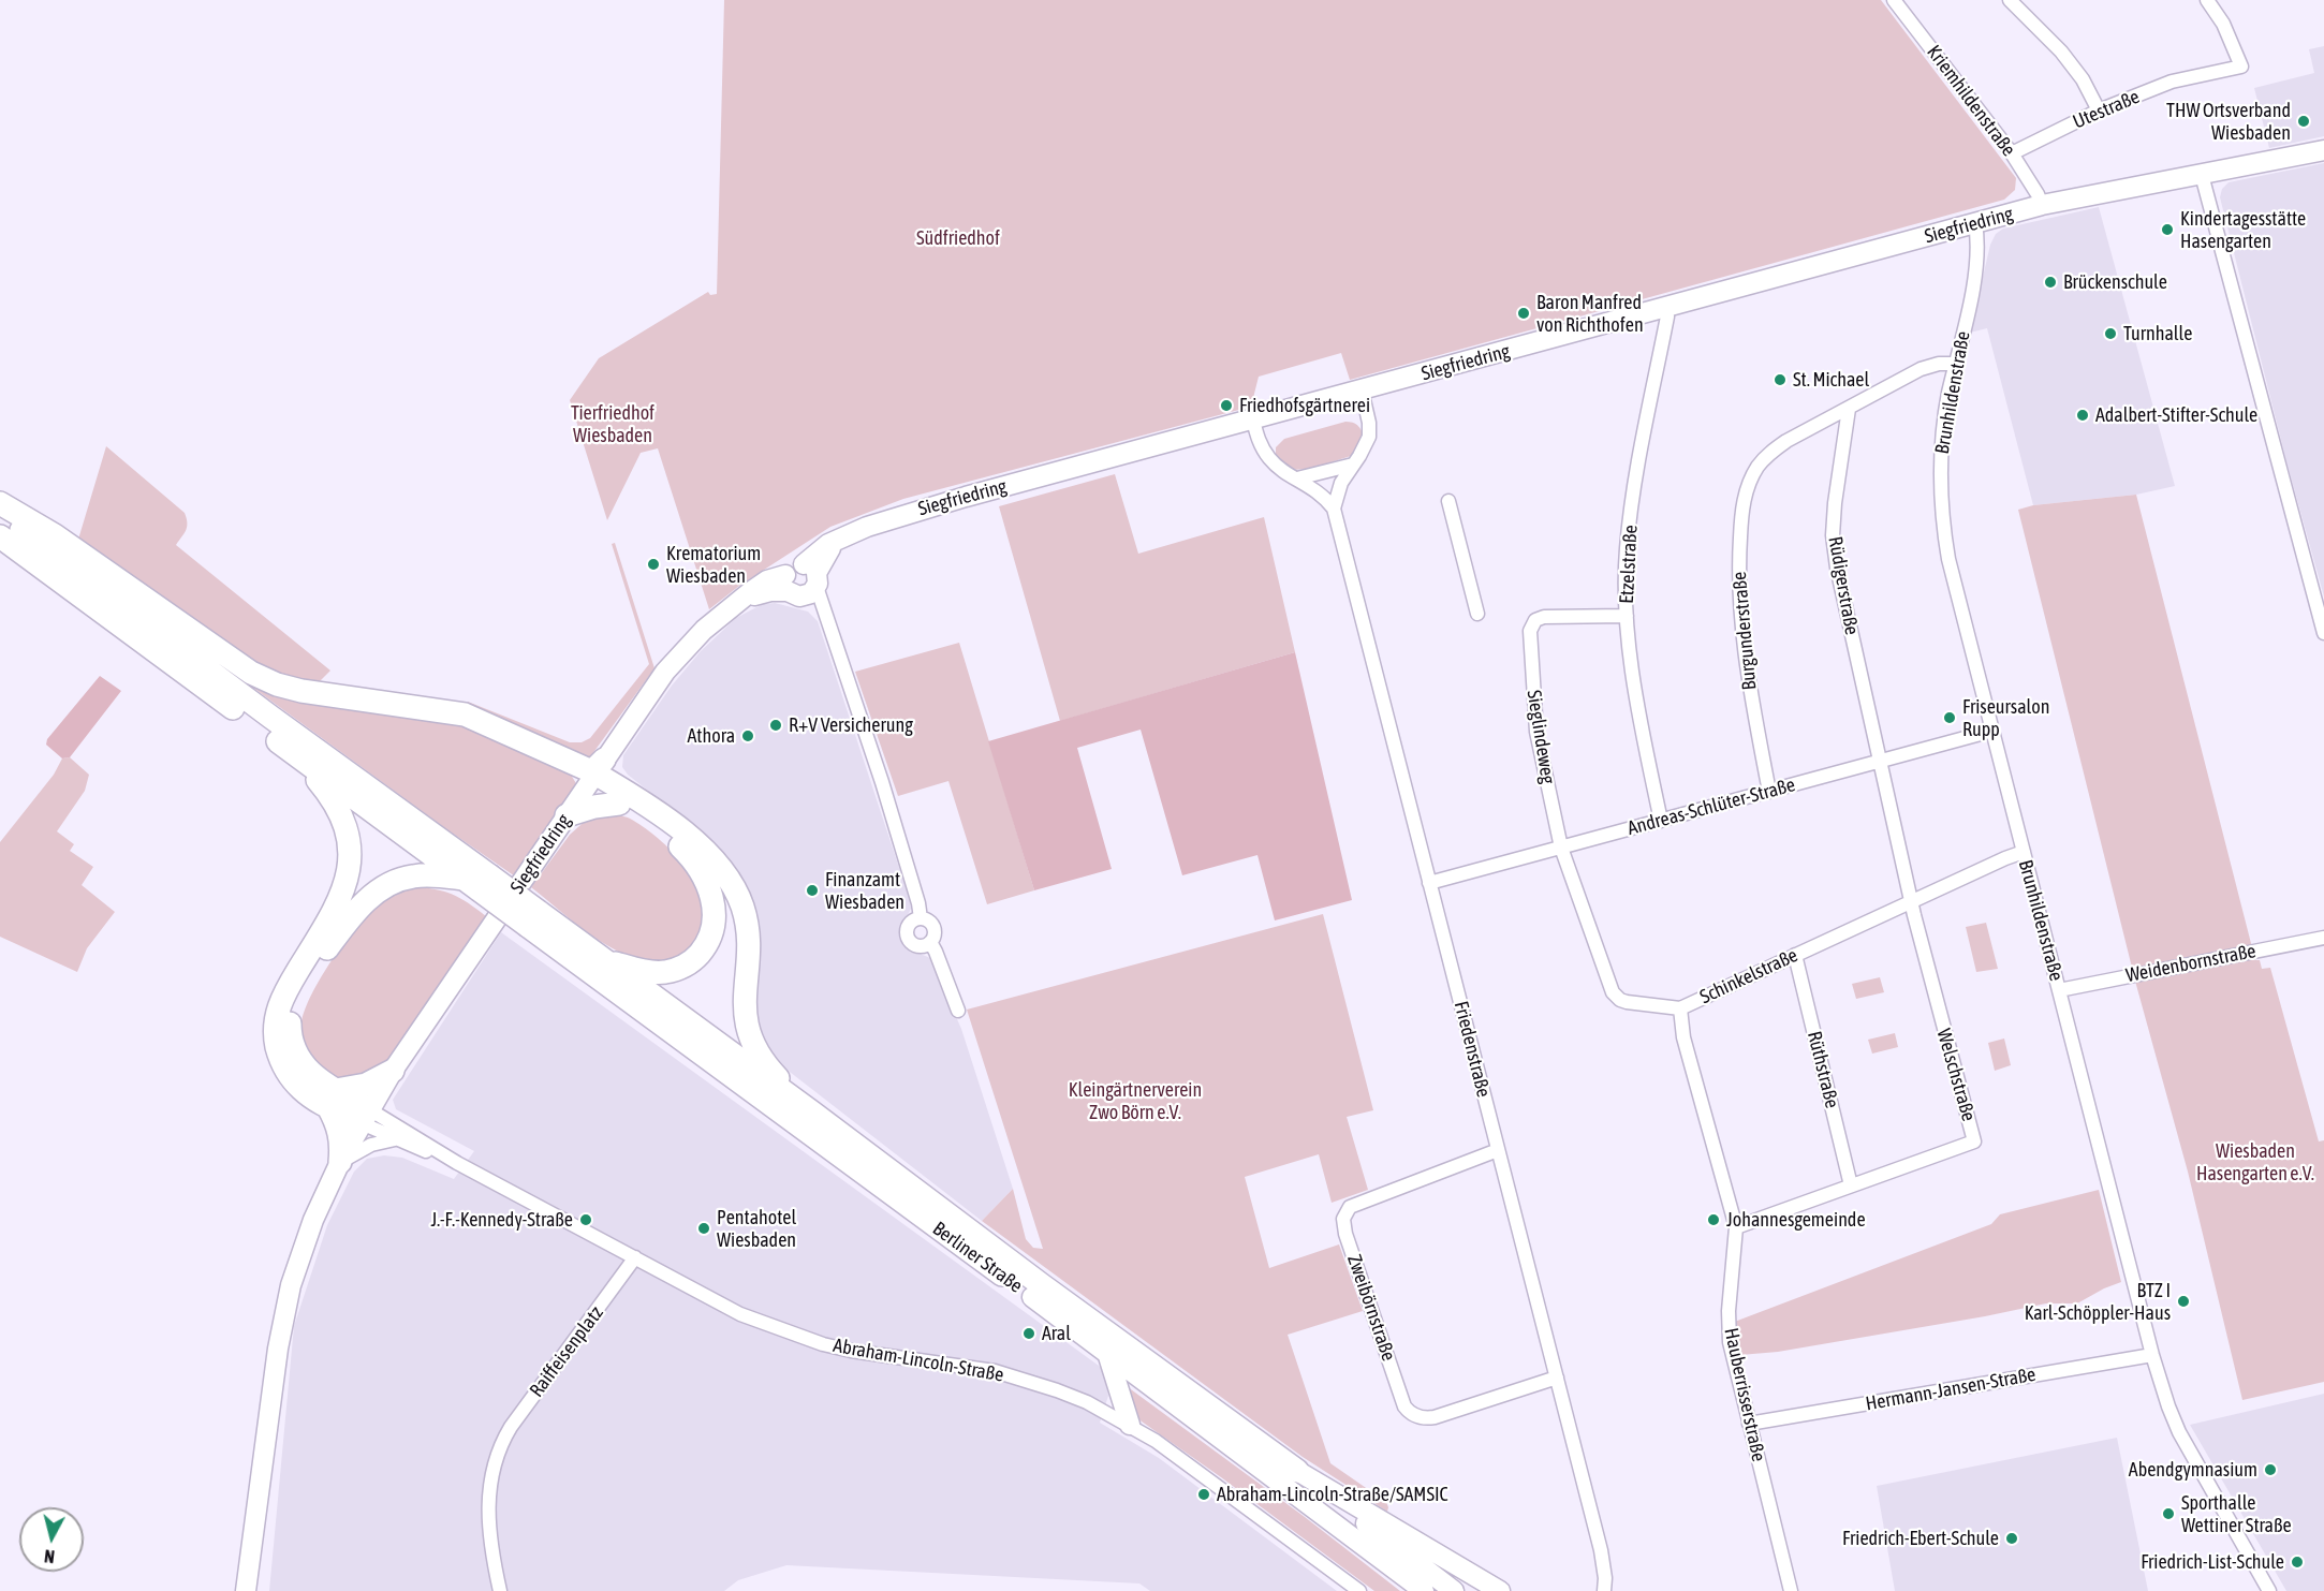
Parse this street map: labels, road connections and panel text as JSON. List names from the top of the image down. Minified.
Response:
{"streets":{"highway":["Berliner Straße"],"main road":["Siegfriedring"],"street":["Kriemhildenstraße","Utestraße","Brunhildenstraße","Etzelstraße","Rüdigerstraße","Burgunderstraße","Sieglindeweg","Andreas-Schlüter-Straße","Weidenbornstraße","Schinkelstraße","Friedenstraße","Rüthstraße","Welschstraße","Zweibörnstraße","Raiffeisenplatz","Abraham-Lincoln-Straße","Hermann-Jansen-Straße","Hauberrisserstraße"]},"crossings":[["Kriemhildenstraße","Utestraße"],["Kriemhildenstraße","Siegfriedring"],["Siegfriedring","Brunhildenstraße"],["Siegfriedring","Etzelstraße"],["Siegfriedring","Abraham-Lincoln-Straße"],["Brunhildenstraße","Burgunderstraße"],["Brunhildenstraße","Andreas-Schlüter-Straße"],["Brunhildenstraße","Weidenbornstraße"],["Brunhildenstraße","Schinkelstraße"],["Brunhildenstraße","Hermann-Jansen-Straße"],["Etzelstraße","Sieglindeweg"],["Etzelstraße","Andreas-Schlüter-Straße"],["Rüdigerstraße","Burgunderstraße"],["Rüdigerstraße","Andreas-Schlüter-Straße"],["Rüdigerstraße","Welschstraße"],["Burgunderstraße","Andreas-Schlüter-Straße"],["Sieglindeweg","Andreas-Schlüter-Straße"],["Sieglindeweg","Schinkelstraße"],["Andreas-Schlüter-Straße","Schinkelstraße"],["Andreas-Schlüter-Straße","Friedenstraße"],["Andreas-Schlüter-Straße","Welschstraße"],["Schinkelstraße","Rüthstraße"],["Schinkelstraße","Welschstraße"],["Schinkelstraße","Hauberrisserstraße"],["Friedenstraße","Zweibörnstraße"],["Rüthstraße","Welschstraße"],["Welschstraße","Hauberrisserstraße"],["Raiffeisenplatz","Abraham-Lincoln-Straße"],["Hermann-Jansen-Straße","Hauberrisserstraße"]],"parks":["Südfriedhof","Tierfriedhof Wiesbaden","Kleingärtnerverein Zwo Börn e.V.","Wiesbaden Hasengarten e.V."],"places":["THW Ortsverband Wiesbaden","Kindertagesstätte Hasengarten","Brückenschule","Baron Manfred von Richthofen","Turnhalle","St. Michael","Friedhofsgärtnerei","Adalbert-Stifter-Schule","Krematorium Wiesbaden","Friseursalon Rupp","R+V Versicherung","Athora","Finanzamt Wiesbaden","J.-F.-Kennedy-Straße","Johannesgemeinde","Pentahotel Wiesbaden","BTZ I Karl-Schöppler-Haus","Aral","Abendgymnasium","Abraham-Lincoln-Straße/SAMSIC","Sporthalle Wettiner Straße","Friedrich-Ebert-Schule","Friedrich-List-Schule"],"north":"bottom"}
